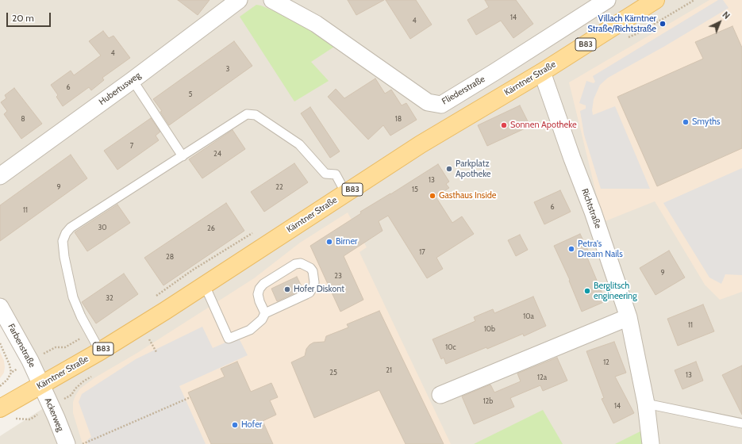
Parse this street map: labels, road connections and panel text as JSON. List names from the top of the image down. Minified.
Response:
{"streets":{"main road":["B83","Kärntner Straße"],"street":["Hubertusweg","Fliederstraße","Richtstraße","Farbenstraße","Ackerweg"]},"crossings":[["Kärntner Straße","Richtstraße"],["Kärntner Straße","Farbenstraße"],["Kärntner Straße","Ackerweg"],["Farbenstraße","Ackerweg"]],"places":["Villach Kärntner Straße/Richtstraße","Smyths","Sonnen Apotheke","Parkplatz Apotheke","Gasthaus Inside","Birner","Petra's Dream Nails","Hofer Diskont","Berglitsch engineering","Hofer"],"house_numbers":["14","4","4","3","6","5","8","18","7","24","13","9","22","15","6","11","30","26","17","28","9","23","32","10a","11","10b","10c","12","21","25","13","12a","12b","14"],"scale_bar":"20 m","north":"top right"}
